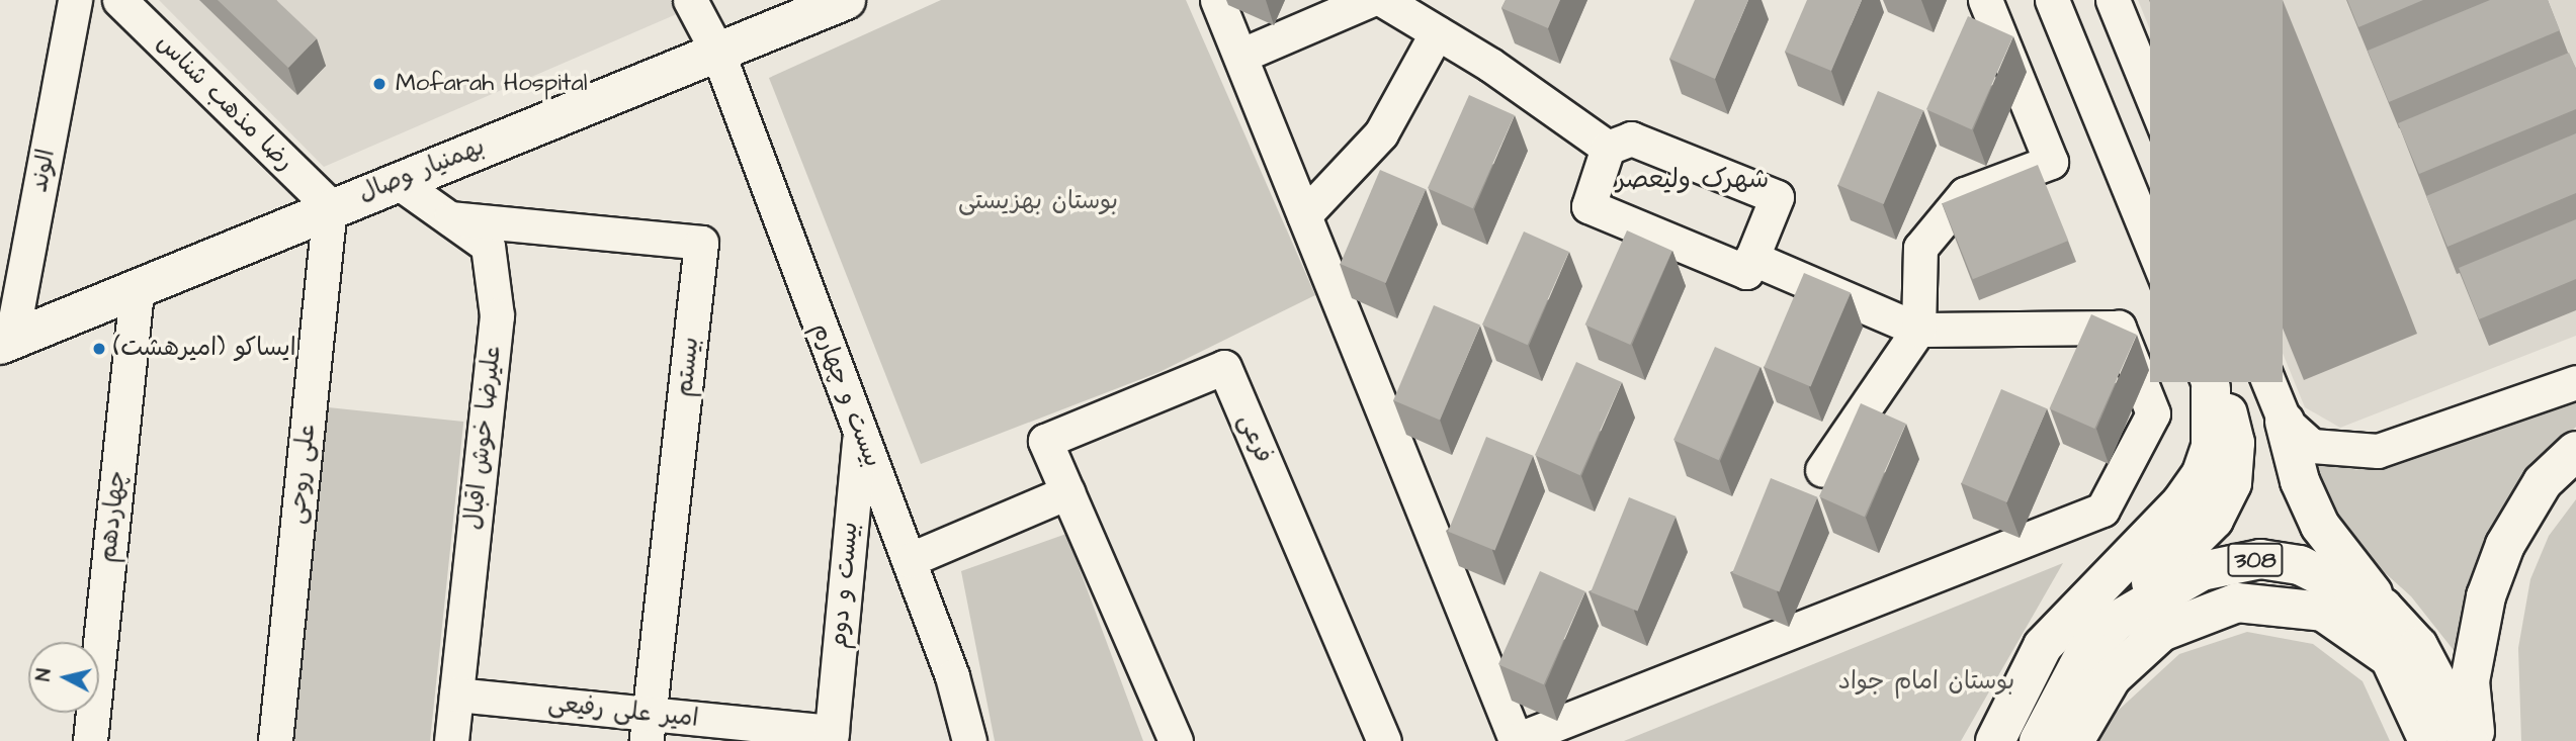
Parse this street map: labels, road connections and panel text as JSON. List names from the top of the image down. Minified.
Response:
{"streets":{"main road":["بهمنیار وصال","308"],"street":["رضا مذهب شناس","الوند","بیستم","بیست و چهارم","علیرضا خوش اقبال","فرعی","علی روحی","چهاردهم","بیست و دوم","امیر علی رفیعی"]},"crossings":[["رضا مذهب شناس","بهمنیار وصال"],["رضا مذهب شناس","علی روحی"],["الوند","بهمنیار وصال"],["بهمنیار وصال","بیست و چهارم"],["بهمنیار وصال","علیرضا خوش اقبال"],["بهمنیار وصال","علی روحی"],["بهمنیار وصال","چهاردهم"],["بیستم","علیرضا خوش اقبال"],["بیستم","امیر علی رفیعی"],["بیست و چهارم","بیست و دوم"],["علیرضا خوش اقبال","امیر علی رفیعی"],["بیست و دوم","امیر علی رفیعی"]],"districts":["شهرک ولیعصر"],"parks":["بوستان بهزیستی","بوستان امام جواد"],"places":["Mofarah Hospital","ایساکو (امیرهشت)"],"north":"left"}
